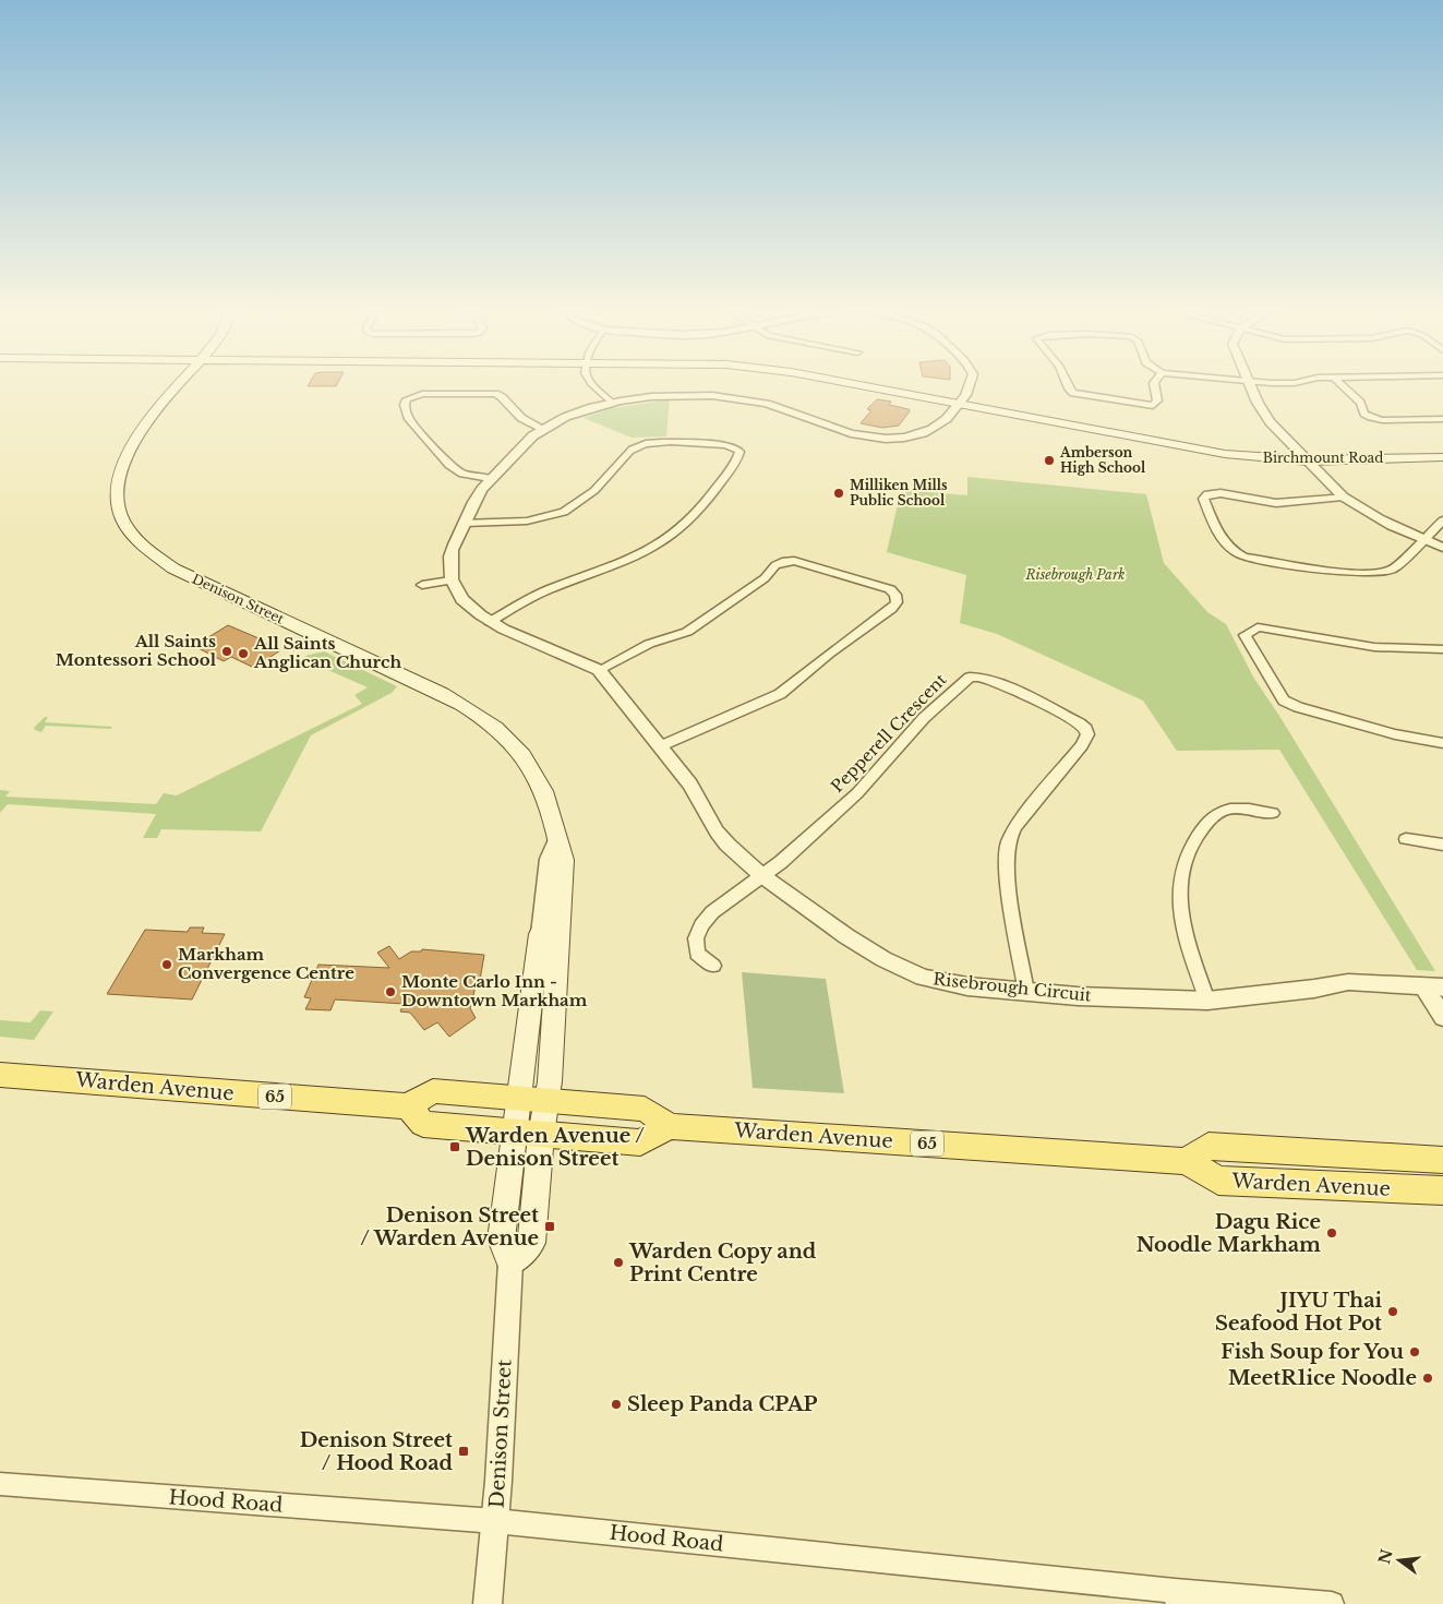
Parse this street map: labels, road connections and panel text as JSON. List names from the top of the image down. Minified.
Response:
{"streets":{"main road":["Birchmount Road","Denison Street","Warden Avenue","65"],"street":["Pepperell Crescent","Risebrough Circuit","Hood Road"]},"crossings":[["Denison Street","Hood Road"],["Pepperell Crescent","Risebrough Circuit"]],"parks":["Risebrough Park"],"places":{"other":["Amberson High School","Milliken Mills Public School","All Saints Montessori School","All Saints Anglican Church","Markham Convergence Centre","Monte Carlo Inn - Downtown Markham","Dagu Rice Noodle Markham","Warden Copy and Print Centre","JIYU Thai Seafood Hot Pot","Fish Soup for You","MeetR1ice Noodle","Sleep Panda CPAP"],"transit":["Warden Avenue / Denison Street","Denison Street / Warden Avenue","Denison Street / Hood Road"]},"north":"left"}
